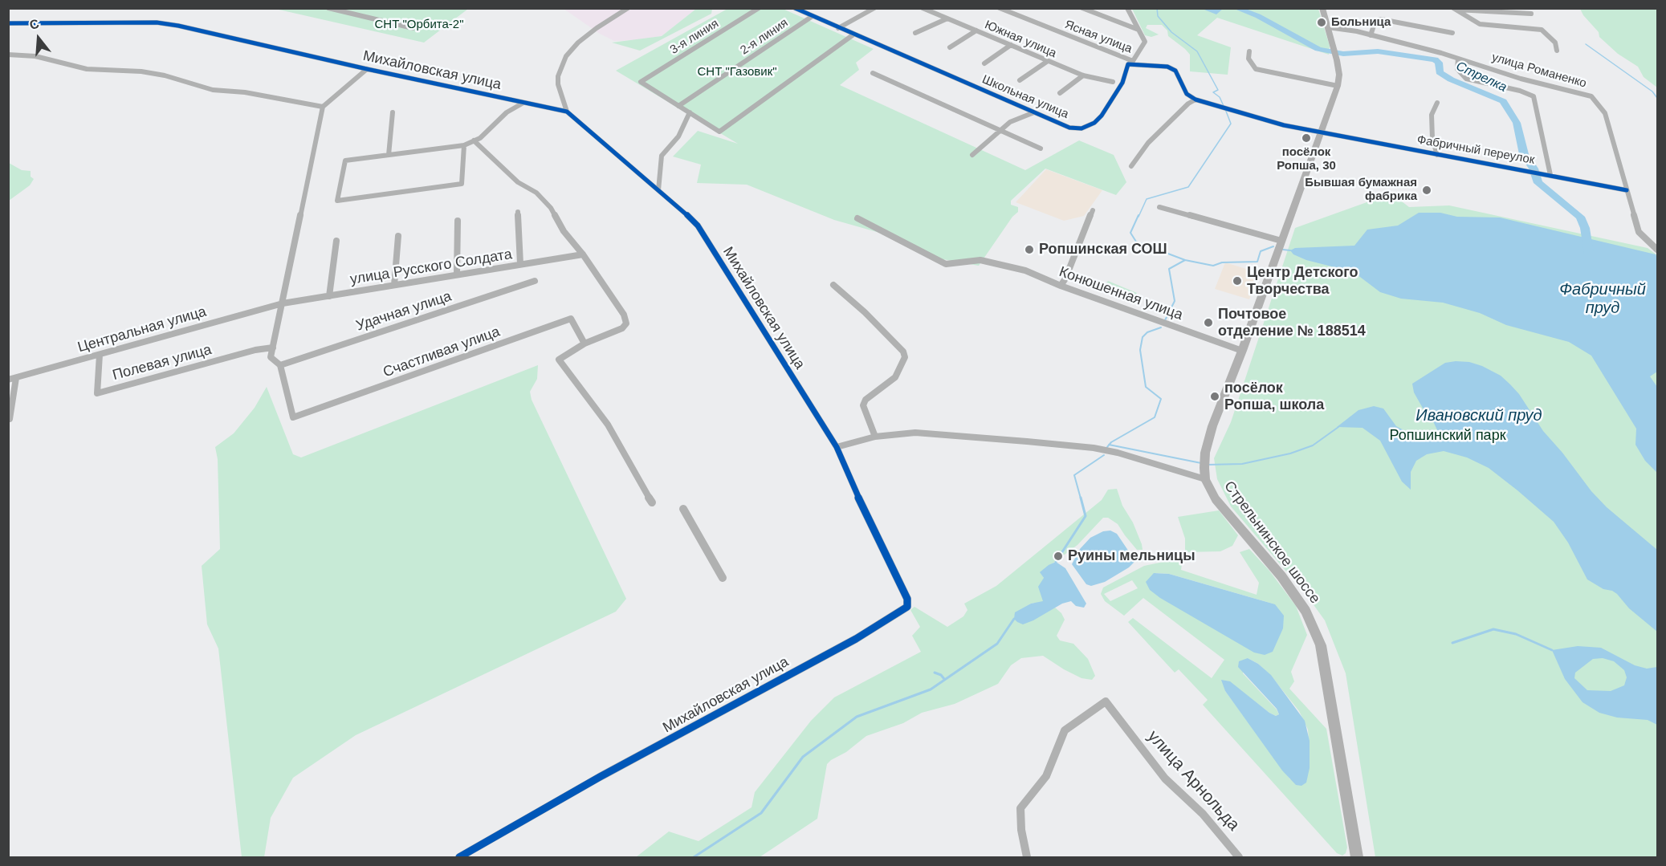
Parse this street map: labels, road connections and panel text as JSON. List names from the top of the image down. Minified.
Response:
{"streets":{"main road":["Стрельнинское шоссе"],"street":["3-я линия","2-я линия","Ясная улица","Южная улица","Михайловская улица","улица Романенко","Школьная улица","Фабричный переулок","улица Русского Солдата","Конюшенная улица","Удачная улица","Центральная улица","Счастливая улица","Полевая улица","улица Арнольда"]},"crossings":[["3-я линия","2-я линия"],["2-я линия","Школьная улица"],["Ясная улица","Школьная улица"],["улица Романенко","Фабричный переулок"],["улица Романенко","Стрельнинское шоссе"],["Фабричный переулок","Стрельнинское шоссе"],["улица Русского Солдата","Центральная улица"],["Конюшенная улица","Стрельнинское шоссе"],["Удачная улица","Счастливая улица"],["Центральная улица","Полевая улица"]],"water":["Стрелка","Фабричный пруд","Ивановский пруд"],"parks":["СНТ \"Орбита-2\"","СНТ \"Газовик\"","Ропшинский парк"],"places":["Больница","посёлок Ропша, 30","Бывшая бумажная фабрика","Ропшинская СОШ","Центр Детского Творчества","Почтовое отделение № 188514","посёлок Ропша, школа","Руины мельницы"],"north":"top"}
